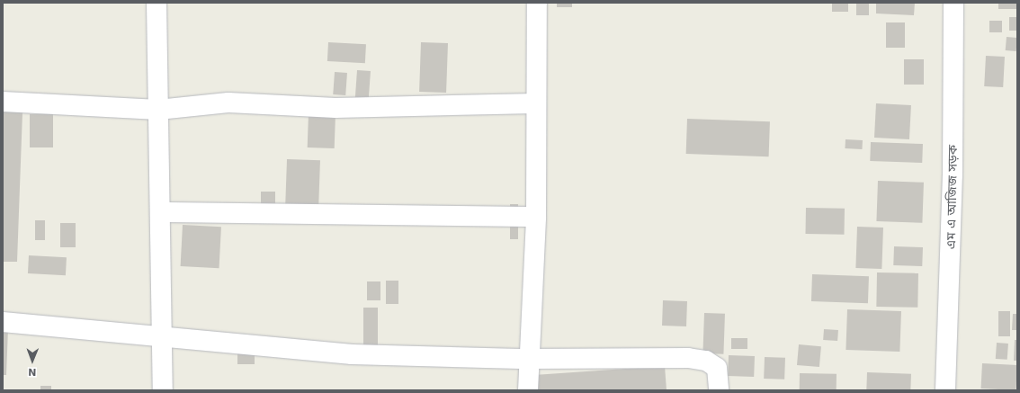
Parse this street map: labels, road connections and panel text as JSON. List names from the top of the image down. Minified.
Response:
{"streets":{"street":["এম এ আজিজ সড়ক"]},"north":"bottom"}
